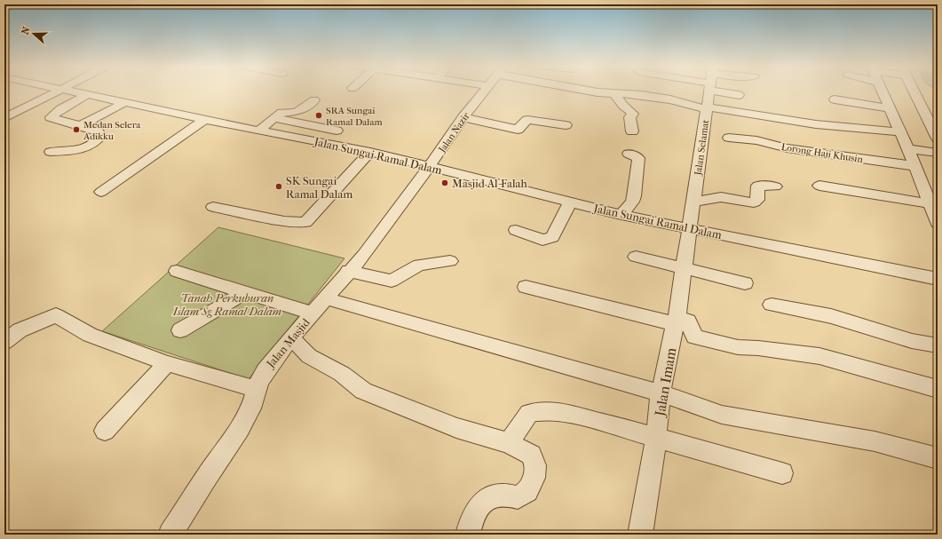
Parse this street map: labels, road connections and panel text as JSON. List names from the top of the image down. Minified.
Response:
{"streets":{"street":["Jalan Nazir","Jalan Selamat","Lorong Haji Khusin","Jalan Sungai Ramal Dalam","Jalan Masjid","Jalan Imam"]},"crossings":[["Jalan Nazir","Jalan Sungai Ramal Dalam"],["Jalan Nazir","Jalan Masjid"],["Jalan Selamat","Jalan Sungai Ramal Dalam"],["Jalan Selamat","Jalan Imam"],["Jalan Sungai Ramal Dalam","Jalan Masjid"],["Jalan Sungai Ramal Dalam","Jalan Imam"]],"parks":["Tanah Perkuburan Islam Sg Ramal Dalam"],"places":["SRA Sungai Ramal Dalam","Medan Selera Adikku","Masjid Al-Falah","SK Sungai Ramal Dalam"],"north":"left"}
